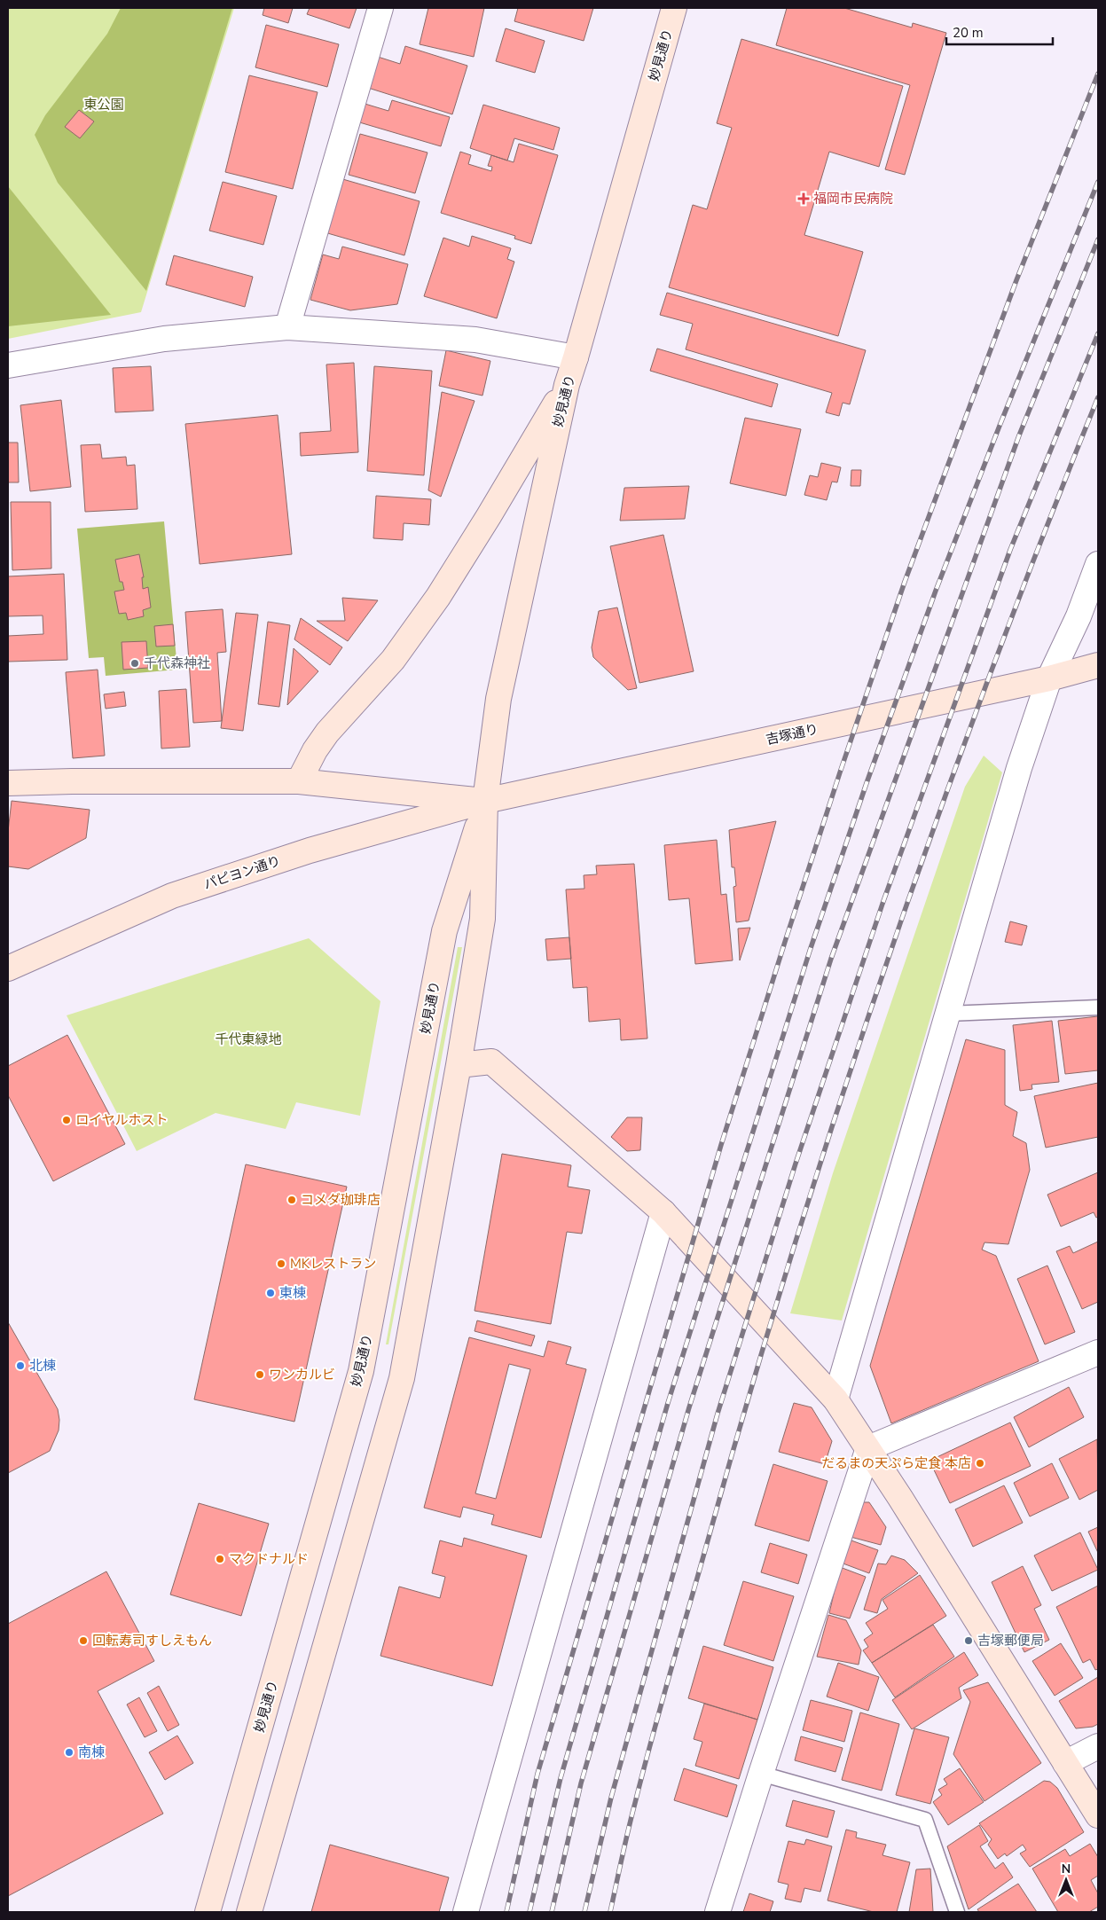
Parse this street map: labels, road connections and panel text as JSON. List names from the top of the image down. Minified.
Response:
{"streets":{"main road":["妙見通り","吉塚通り","パピヨン通り"]},"crossings":[["妙見通り","吉塚通り"],["妙見通り","パピヨン通り"],["吉塚通り","パピヨン通り"]],"parks":["東公園","千代東緑地"],"places":{"health":["福岡市民病院"],"other":["千代森神社","ロイヤルホスト","コメダ珈琲店","MKレストラン","東棟","北棟","ワンカルビ","だるまの天ぷら定食 本店","マクドナルド","回転寿司すしえもん","吉塚郵便局","南棟"]},"scale_bar":"20 m","north":"top"}
